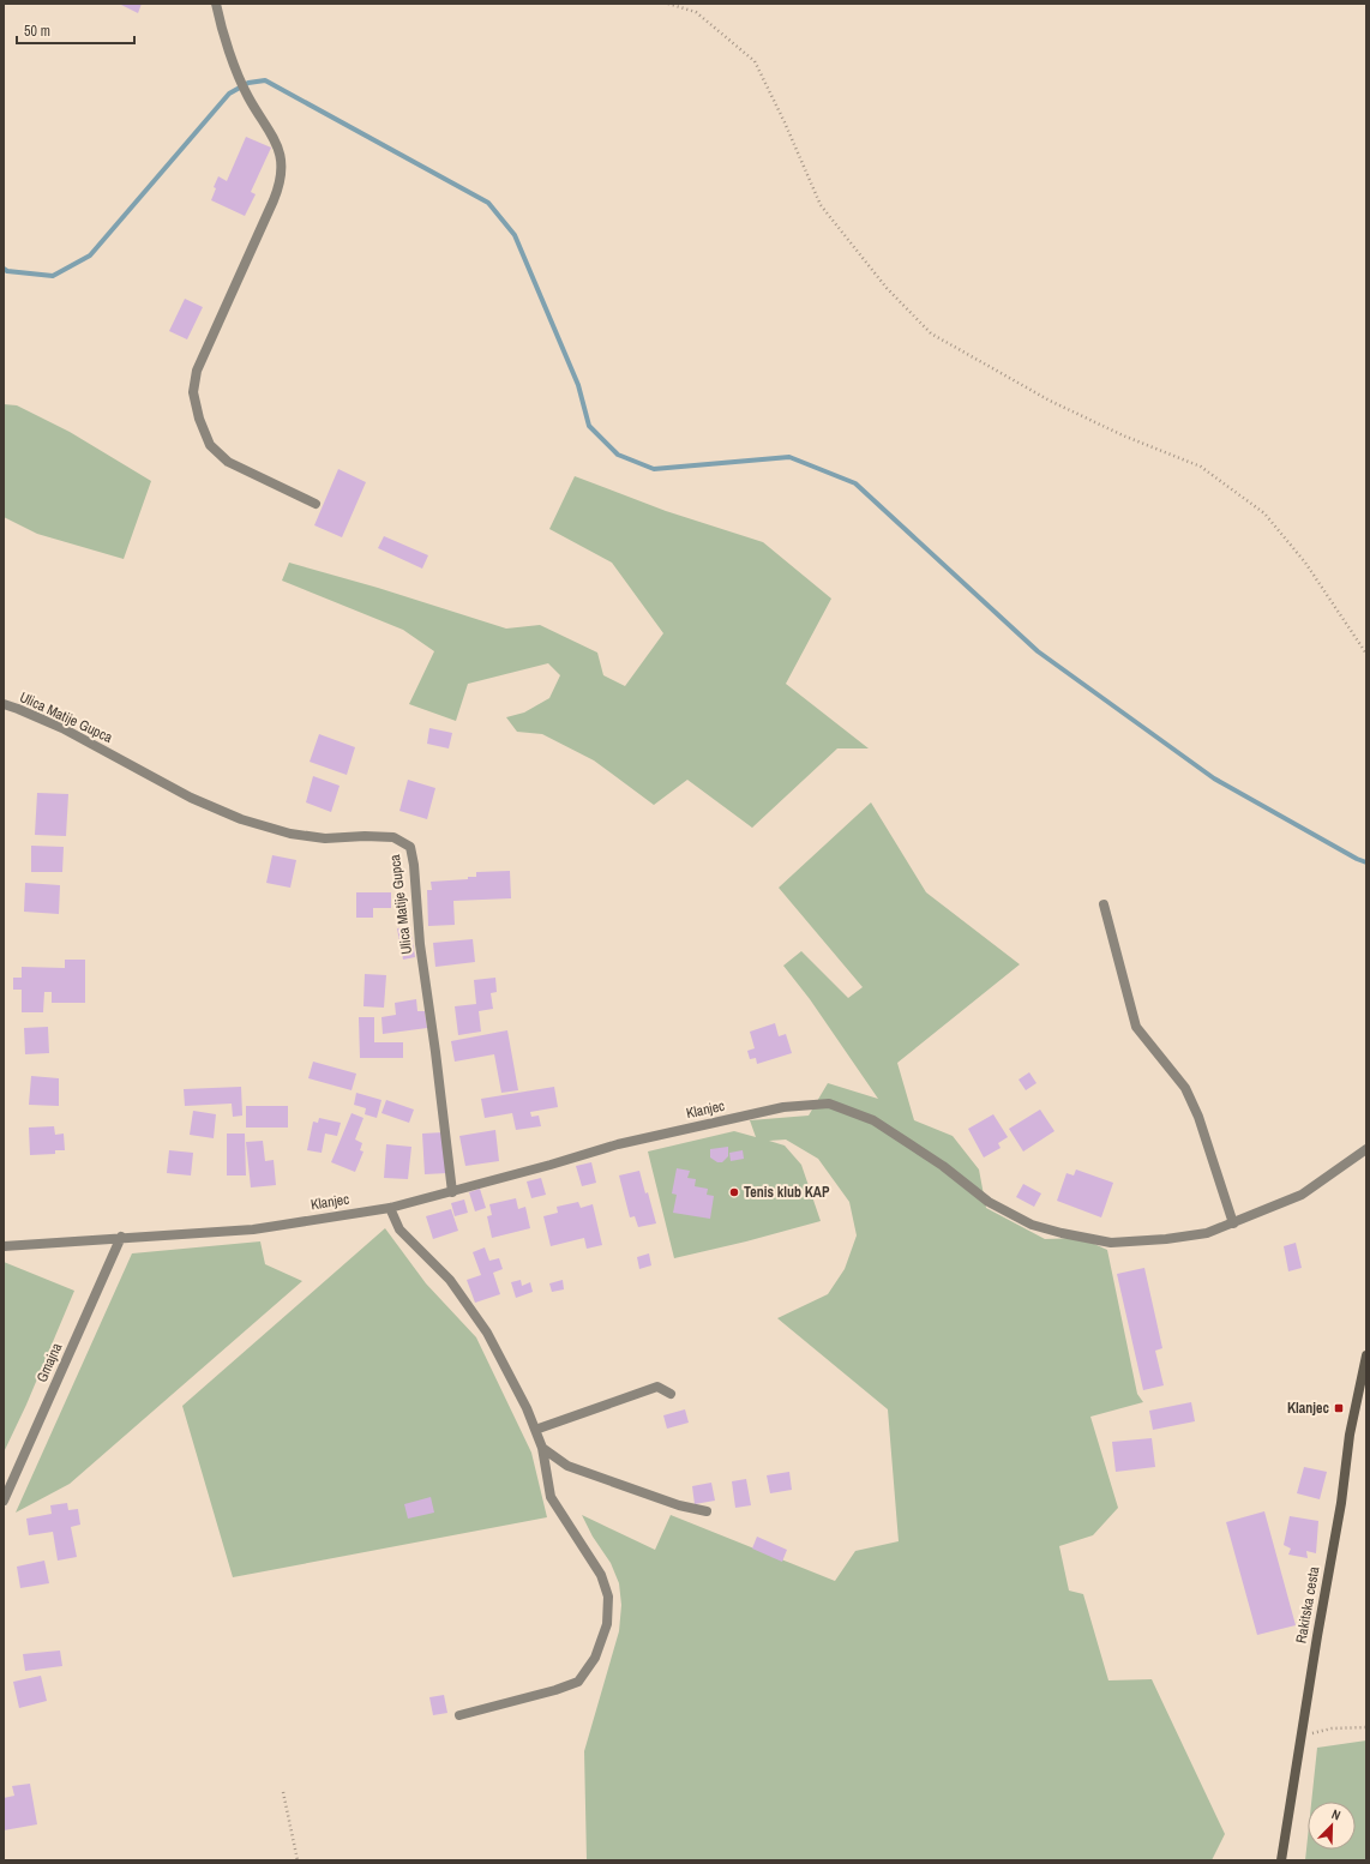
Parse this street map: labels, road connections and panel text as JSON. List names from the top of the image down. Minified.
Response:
{"streets":{"main road":["Rakitska cesta"],"street":["Ulica Matije Gupca","Klanjec","Gmajna"]},"crossings":[["Ulica Matije Gupca","Klanjec"],["Klanjec","Gmajna"]],"places":{"other":["Tenis klub KAP"],"transit":["Klanjec"]},"scale_bar":"50 m","north":"top right"}
